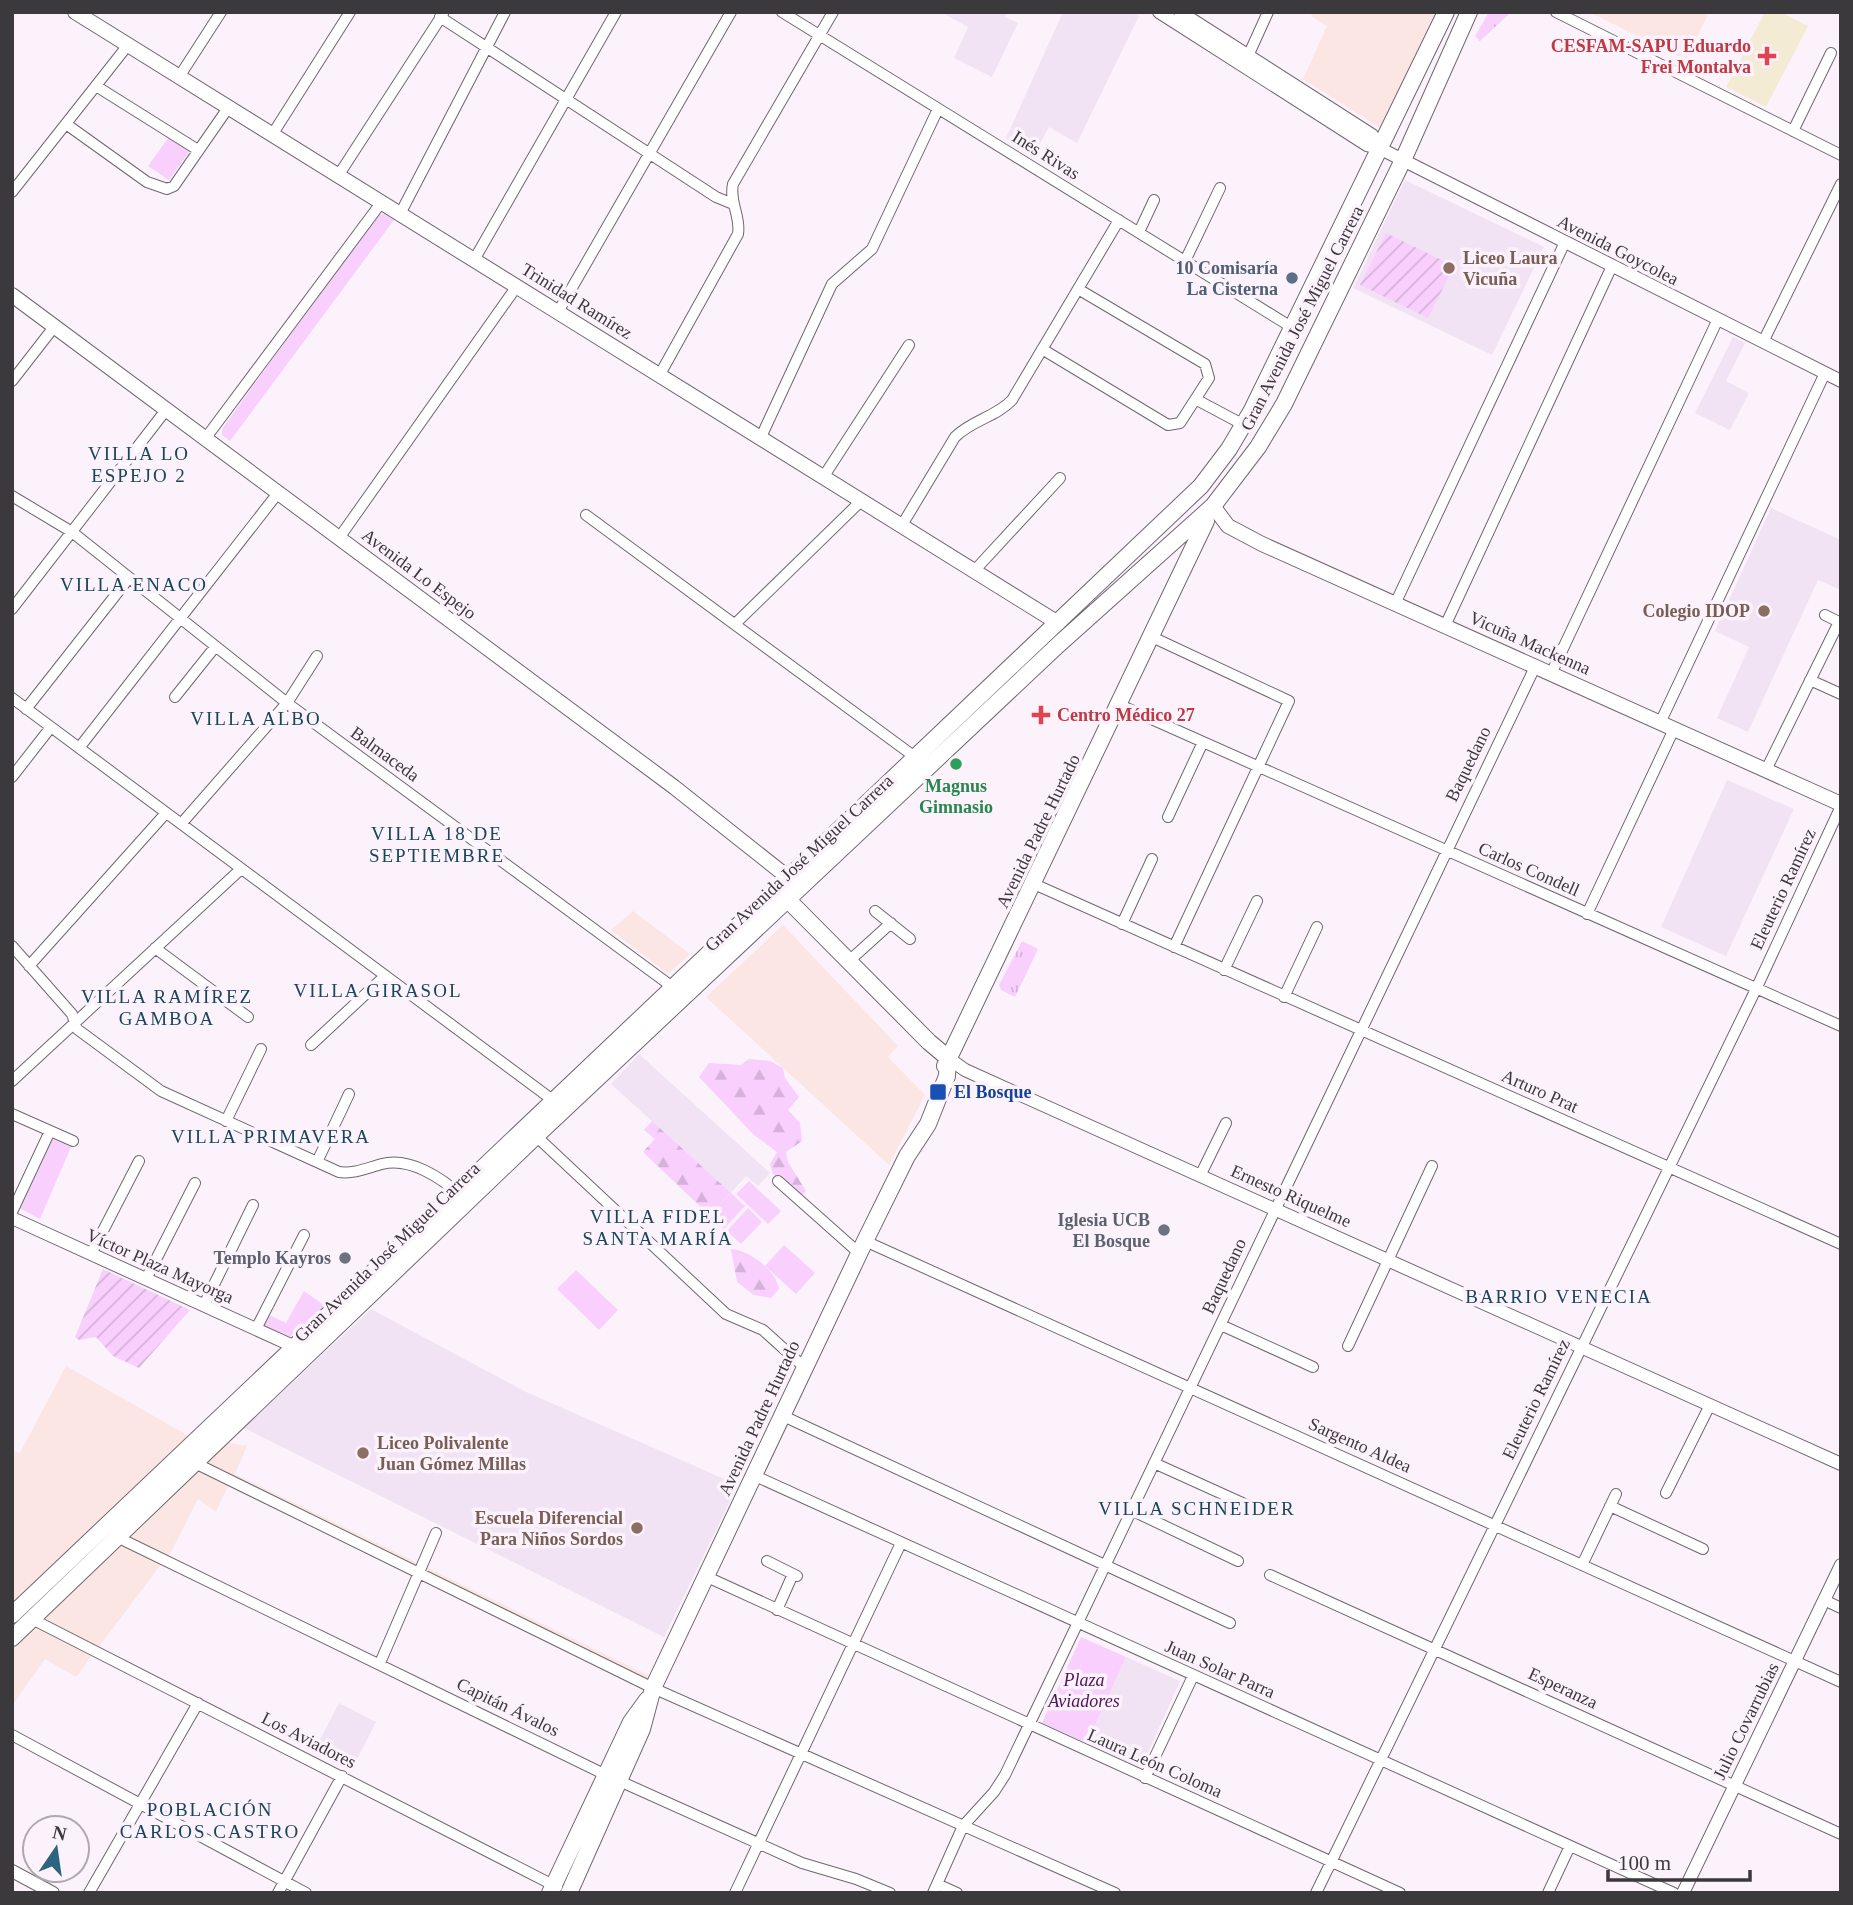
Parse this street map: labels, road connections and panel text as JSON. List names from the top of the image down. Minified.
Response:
{"streets":{"main road":["Trinidad Ramírez","Gran Avenida José Miguel Carrera","Avenida Lo Espejo","Vicuña Mackenna","Avenida Padre Hurtado","Ernesto Riquelme"],"street":["Inés Rivas","Avenida Goycolea","Balmaceda","Baquedano","Carlos Condell","Eleuterio Ramírez","Arturo Prat","Víctor Plaza Mayorga","Sargento Aldea","Juan Solar Parra","Esperanza","Capitán Ávalos","Julio Covarrubias","Los Aviadores","Laura León Coloma"]},"crossings":[["Inés Rivas","Gran Avenida José Miguel Carrera"],["Avenida Goycolea","Gran Avenida José Miguel Carrera"],["Trinidad Ramírez","Gran Avenida José Miguel Carrera"],["Gran Avenida José Miguel Carrera","Avenida Lo Espejo"],["Gran Avenida José Miguel Carrera","Vicuña Mackenna"],["Gran Avenida José Miguel Carrera","Balmaceda"],["Gran Avenida José Miguel Carrera","Avenida Padre Hurtado"],["Gran Avenida José Miguel Carrera","Ernesto Riquelme"],["Gran Avenida José Miguel Carrera","Víctor Plaza Mayorga"],["Gran Avenida José Miguel Carrera","Capitán Ávalos"],["Gran Avenida José Miguel Carrera","Los Aviadores"],["Avenida Lo Espejo","Ernesto Riquelme"],["Vicuña Mackenna","Baquedano"],["Vicuña Mackenna","Avenida Padre Hurtado"],["Vicuña Mackenna","Eleuterio Ramírez"],["Baquedano","Carlos Condell"],["Baquedano","Arturo Prat"],["Baquedano","Ernesto Riquelme"],["Baquedano","Sargento Aldea"],["Baquedano","Juan Solar Parra"],["Baquedano","Laura León Coloma"],["Avenida Padre Hurtado","Carlos Condell"],["Avenida Padre Hurtado","Arturo Prat"],["Avenida Padre Hurtado","Ernesto Riquelme"],["Avenida Padre Hurtado","Sargento Aldea"],["Avenida Padre Hurtado","Juan Solar Parra"],["Avenida Padre Hurtado","Capitán Ávalos"],["Avenida Padre Hurtado","Los Aviadores"],["Avenida Padre Hurtado","Laura León Coloma"],["Carlos Condell","Eleuterio Ramírez"],["Eleuterio Ramírez","Arturo Prat"],["Eleuterio Ramírez","Ernesto Riquelme"],["Eleuterio Ramírez","Sargento Aldea"],["Eleuterio Ramírez","Juan Solar Parra"],["Eleuterio Ramírez","Esperanza"],["Eleuterio Ramírez","Laura León Coloma"],["Sargento Aldea","Julio Covarrubias"],["Esperanza","Julio Covarrubias"]],"districts":["VILLA LO ESPEJO 2","VILLA ENACO","VILLA ALBO","VILLA 18 DE SEPTIEMBRE","VILLA GIRASOL","VILLA RAMÍREZ GAMBOA","VILLA PRIMAVERA","VILLA FIDEL SANTA MARÍA","BARRIO VENECIA","VILLA SCHNEIDER","POBLACIÓN CARLOS CASTRO"],"parks":["Plaza Aviadores"],"places":{"health":["CESFAM-SAPU Eduardo Frei Montalva","Centro Médico 27"],"other":["Liceo Laura Vicuña","10 Comisaría La Cisterna","Colegio IDOP","Magnus Gimnasio","Iglesia UCB El Bosque","Templo Kayros","Liceo Polivalente Juan Gómez Millas","Escuela Diferencial Para Niños Sordos"],"transit":["El Bosque"]},"scale_bar":"100 m","north":"top"}
